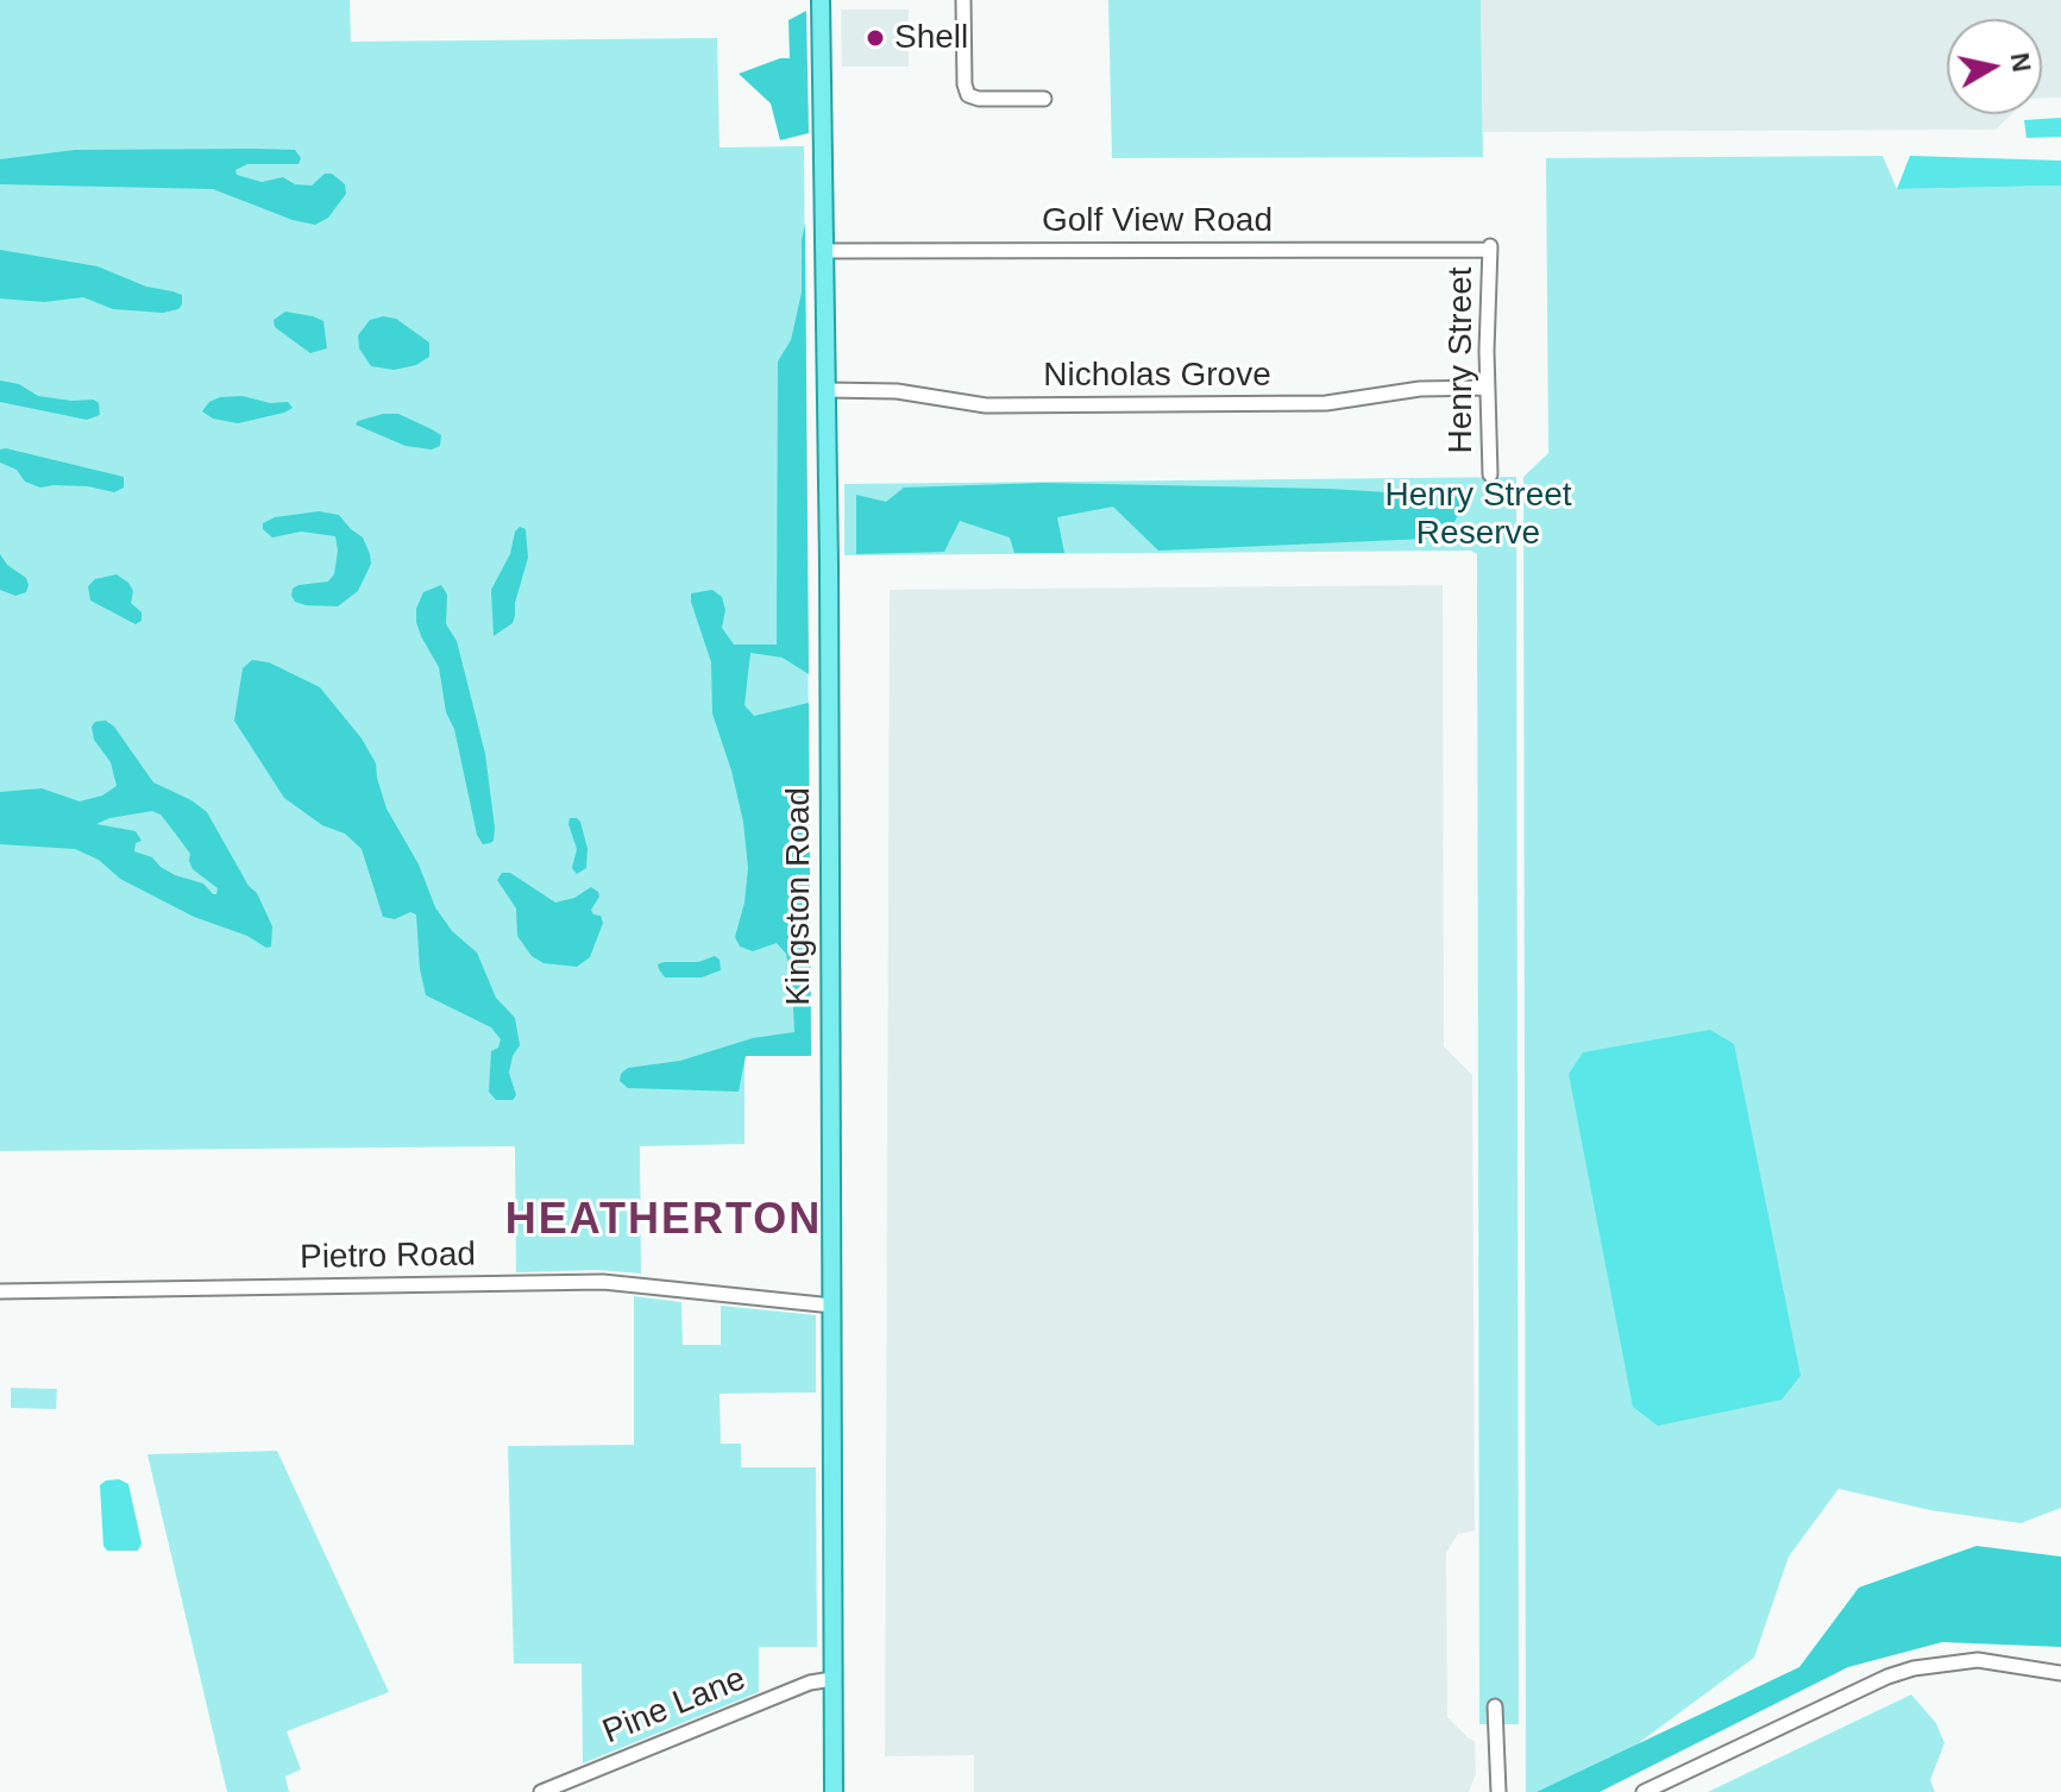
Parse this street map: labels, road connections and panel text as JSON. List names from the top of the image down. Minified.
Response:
{"streets":{"main road":["Kingston Road"],"street":["Golf View Road","Henry Street","Nicholas Grove","Pietro Road","Pine Lane"]},"crossings":[["Golf View Road","Henry Street"],["Golf View Road","Kingston Road"],["Henry Street","Nicholas Grove"],["Nicholas Grove","Kingston Road"],["Kingston Road","Pietro Road"],["Kingston Road","Pine Lane"]],"districts":["HEATHERTON"],"parks":["Henry Street Reserve"],"places":["Shell"],"north":"right"}
